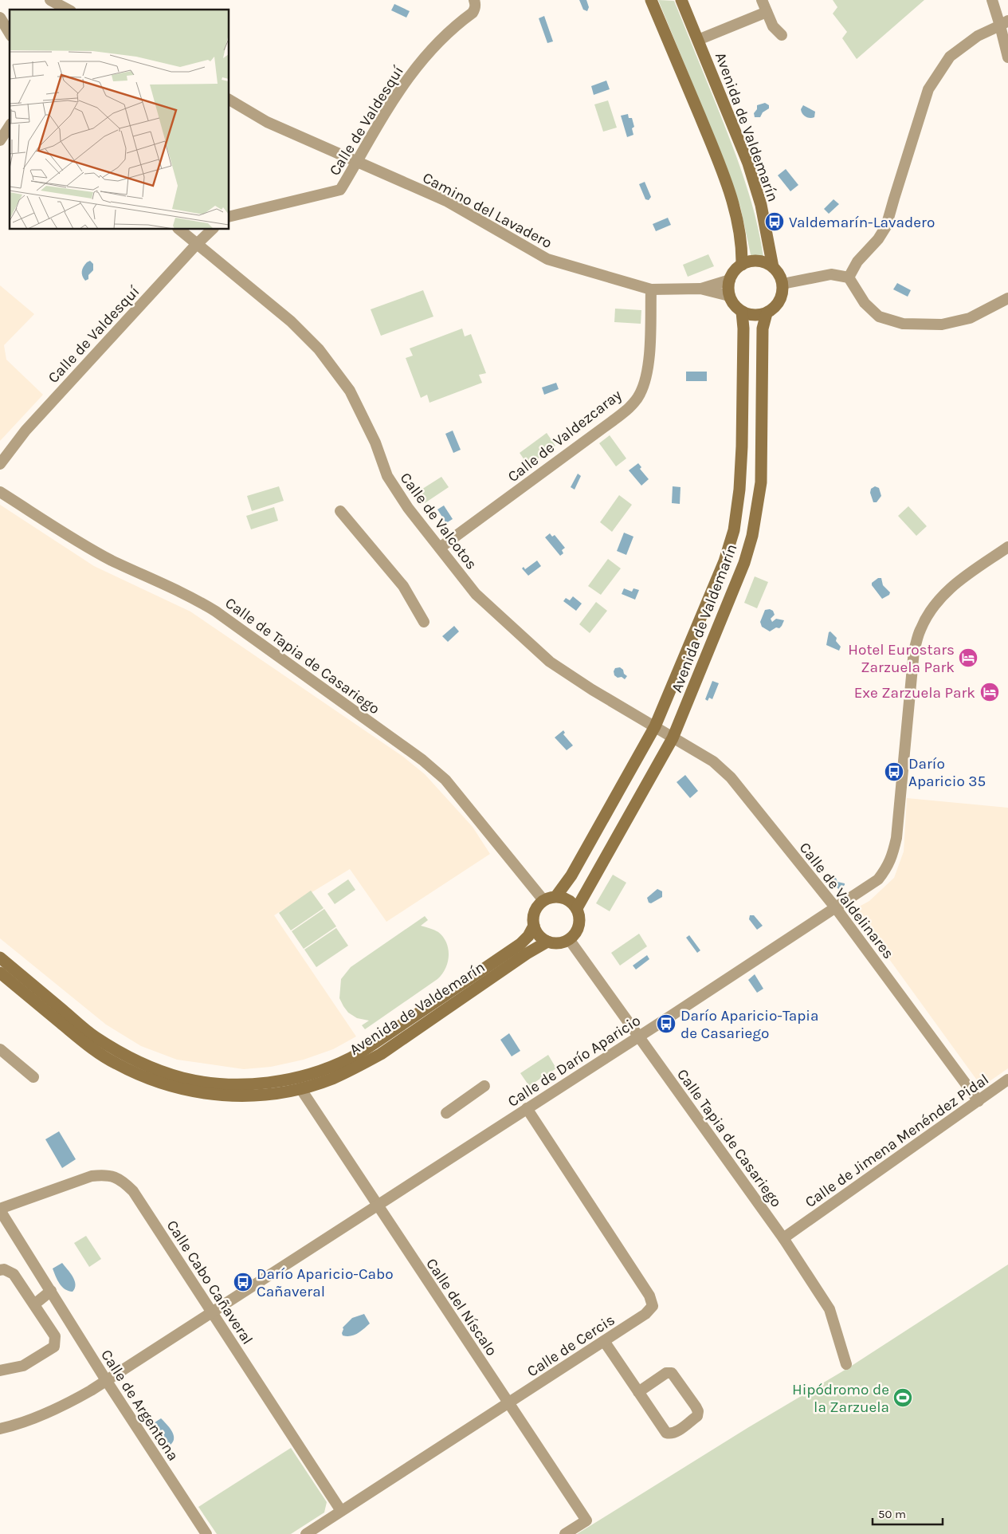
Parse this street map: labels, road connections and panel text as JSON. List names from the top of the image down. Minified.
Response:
{"streets":{"street":["Calle de Valdesquí","Avenida de Valdemarín","Camino del Lavadero","Calle de Valdezcaray","Calle de Valcotos","Calle de Tapia de Casariego","Calle de Valdelinares","Calle de Darío Aparicio","Calle Tapia de Casariego","Calle de Jimena Menéndez Pidal","Calle Cabo Cañaveral","Calle del Níscalo","Calle de Cercis","Calle de Argentona"]},"crossings":[["Calle de Valdesquí","Camino del Lavadero"],["Calle de Valdesquí","Calle de Valcotos"],["Avenida de Valdemarín","Camino del Lavadero"],["Avenida de Valdemarín","Calle de Valcotos"],["Avenida de Valdemarín","Calle de Tapia de Casariego"],["Avenida de Valdemarín","Calle de Valdelinares"],["Avenida de Valdemarín","Calle Tapia de Casariego"],["Avenida de Valdemarín","Calle del Níscalo"],["Camino del Lavadero","Calle de Valdezcaray"],["Calle de Valdezcaray","Calle de Valcotos"],["Calle de Valcotos","Calle de Valdelinares"],["Calle de Tapia de Casariego","Calle Tapia de Casariego"],["Calle de Valdelinares","Calle de Darío Aparicio"],["Calle de Valdelinares","Calle de Jimena Menéndez Pidal"],["Calle de Darío Aparicio","Calle Tapia de Casariego"],["Calle de Darío Aparicio","Calle Cabo Cañaveral"],["Calle de Darío Aparicio","Calle del Níscalo"],["Calle de Darío Aparicio","Calle de Cercis"],["Calle de Darío Aparicio","Calle de Argentona"],["Calle Tapia de Casariego","Calle de Jimena Menéndez Pidal"],["Calle Cabo Cañaveral","Calle de Cercis"],["Calle Cabo Cañaveral","Calle de Argentona"],["Calle del Níscalo","Calle de Cercis"]],"places":{"bus stop":["Valdemarín-Lavadero","Darío Aparicio 35","Darío Aparicio-Tapia de Casariego","Darío Aparicio-Cabo Cañaveral"],"hotel":["Hotel Eurostars Zarzuela Park","Exe Zarzuela Park"],"sports":["Hipódromo de la Zarzuela"]},"scale_bar":"50 m"}
